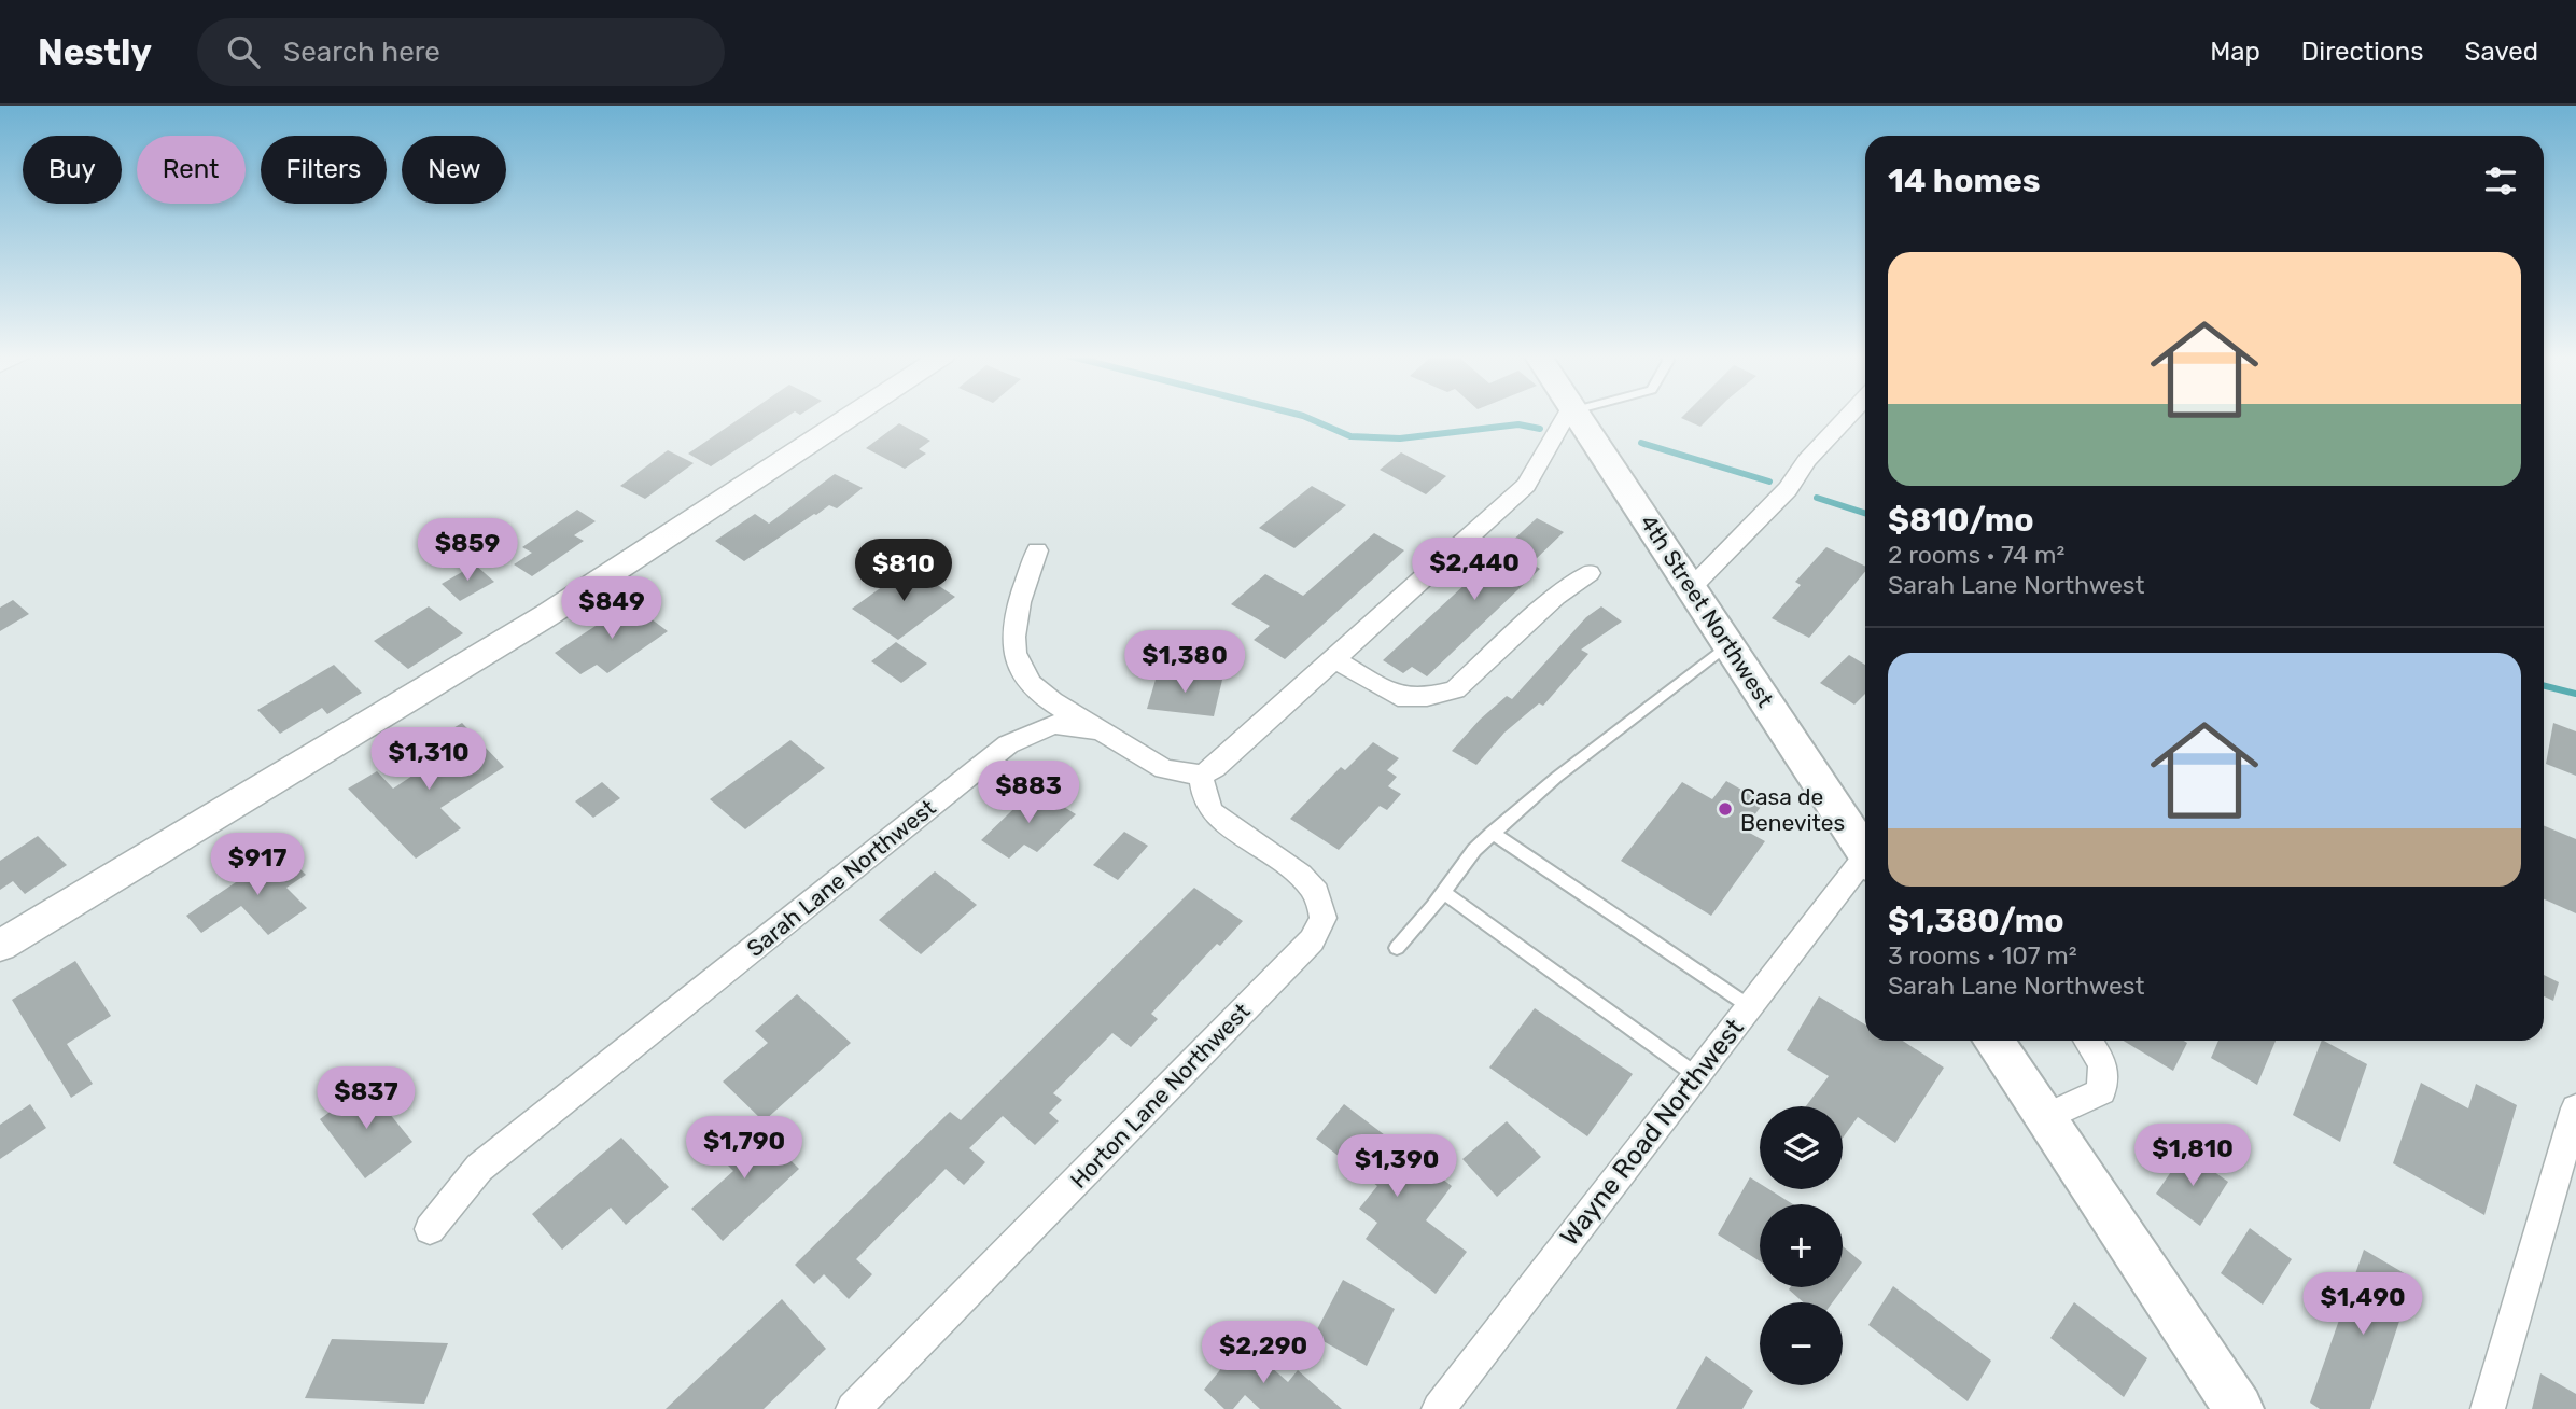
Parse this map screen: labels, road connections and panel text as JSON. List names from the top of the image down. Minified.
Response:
{"streets":{"main road":["4th Street Northwest"],"street":["Sarah Lane Northwest","Horton Lane Northwest","Wayne Road Northwest"]},"crossings":[["Sarah Lane Northwest","Horton Lane Northwest"]],"places":["Casa de Benevites"],"page":{"header":"Nestly","search":"Search here","nav":["Map","Directions","Saved"],"chip":["Buy","Rent","Filters","New"],"heading":"14 homes","list":[{"name":"$810/mo","note":"2 rooms · 74 m² · Sarah Lane Northwest"},{"name":"$1,380/mo","note":"3 rooms · 107 m² · Sarah Lane Northwest"}],"price":["$859","$2,440","$810","$849","$1,380","$1,310","$883","$917","$837","$1,790","$1,810","$1,390","$1,490","$2,290"],"map_buttons":["+","−"]}}
